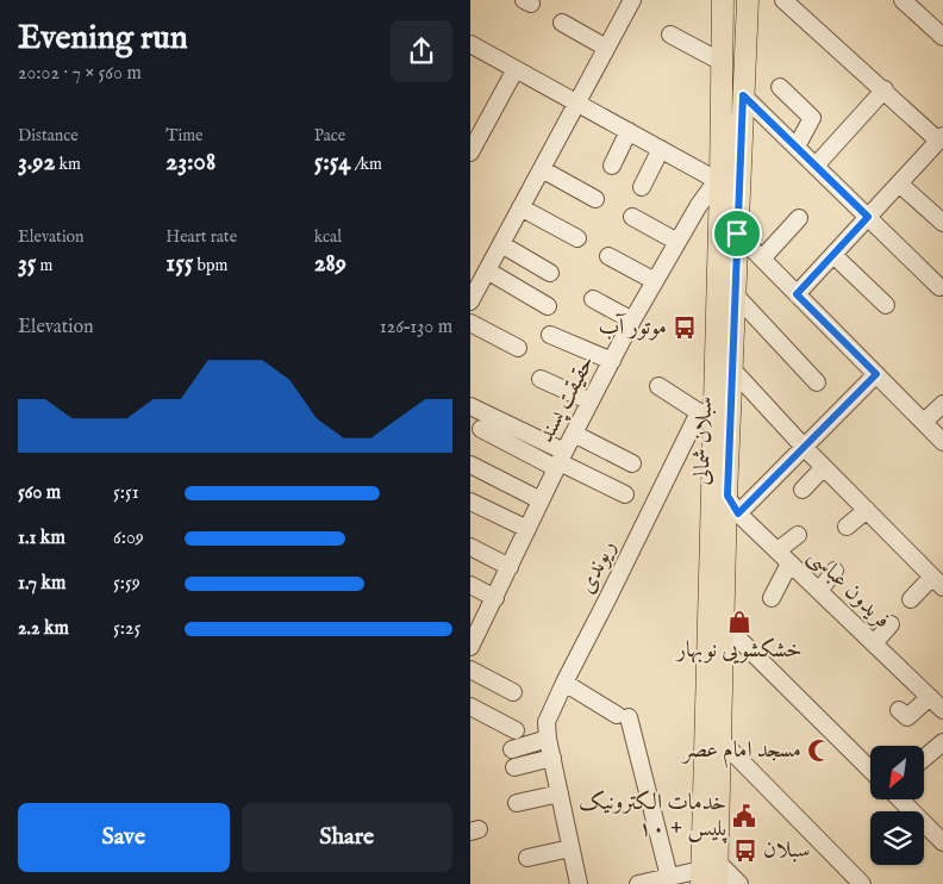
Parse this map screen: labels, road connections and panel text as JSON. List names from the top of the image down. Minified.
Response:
{"streets":{"main road":["سبلان شمالی"],"street":["حقیقت پسند","ریوندی","فریدون عباسی"]},"crossings":[["حقیقت پسند","سبلان شمالی"],["سبلان شمالی","ریوندی"],["سبلان شمالی","فریدون عباسی"]],"places":{"bus stop":["موتور آب","سبلان"],"shop":["خشکشویی نوبهار"],"mosque":["مسجد امام عصر"],"public building":["خدمات الکترونیک پلیس + ۱۰"]},"north":"bottom left","page":{"heading":["Evening run","20:02 · 7 × 560 m"],"stats":[["Distance","3.92 km"],["Time","23:08"],["Pace","5:54 /km"],["Elevation","35 m"],["Heart rate","155 bpm"],["kcal","289"]],"chart":["Elevation","126–130 m"],"list":[{"name":"560 m","note":"5:51"},{"name":"1.1 km","note":"6:09"},{"name":"1.7 km","note":"5:59"},{"name":"2.2 km","note":"5:25"}],"buttons":["Save","Share"]}}
